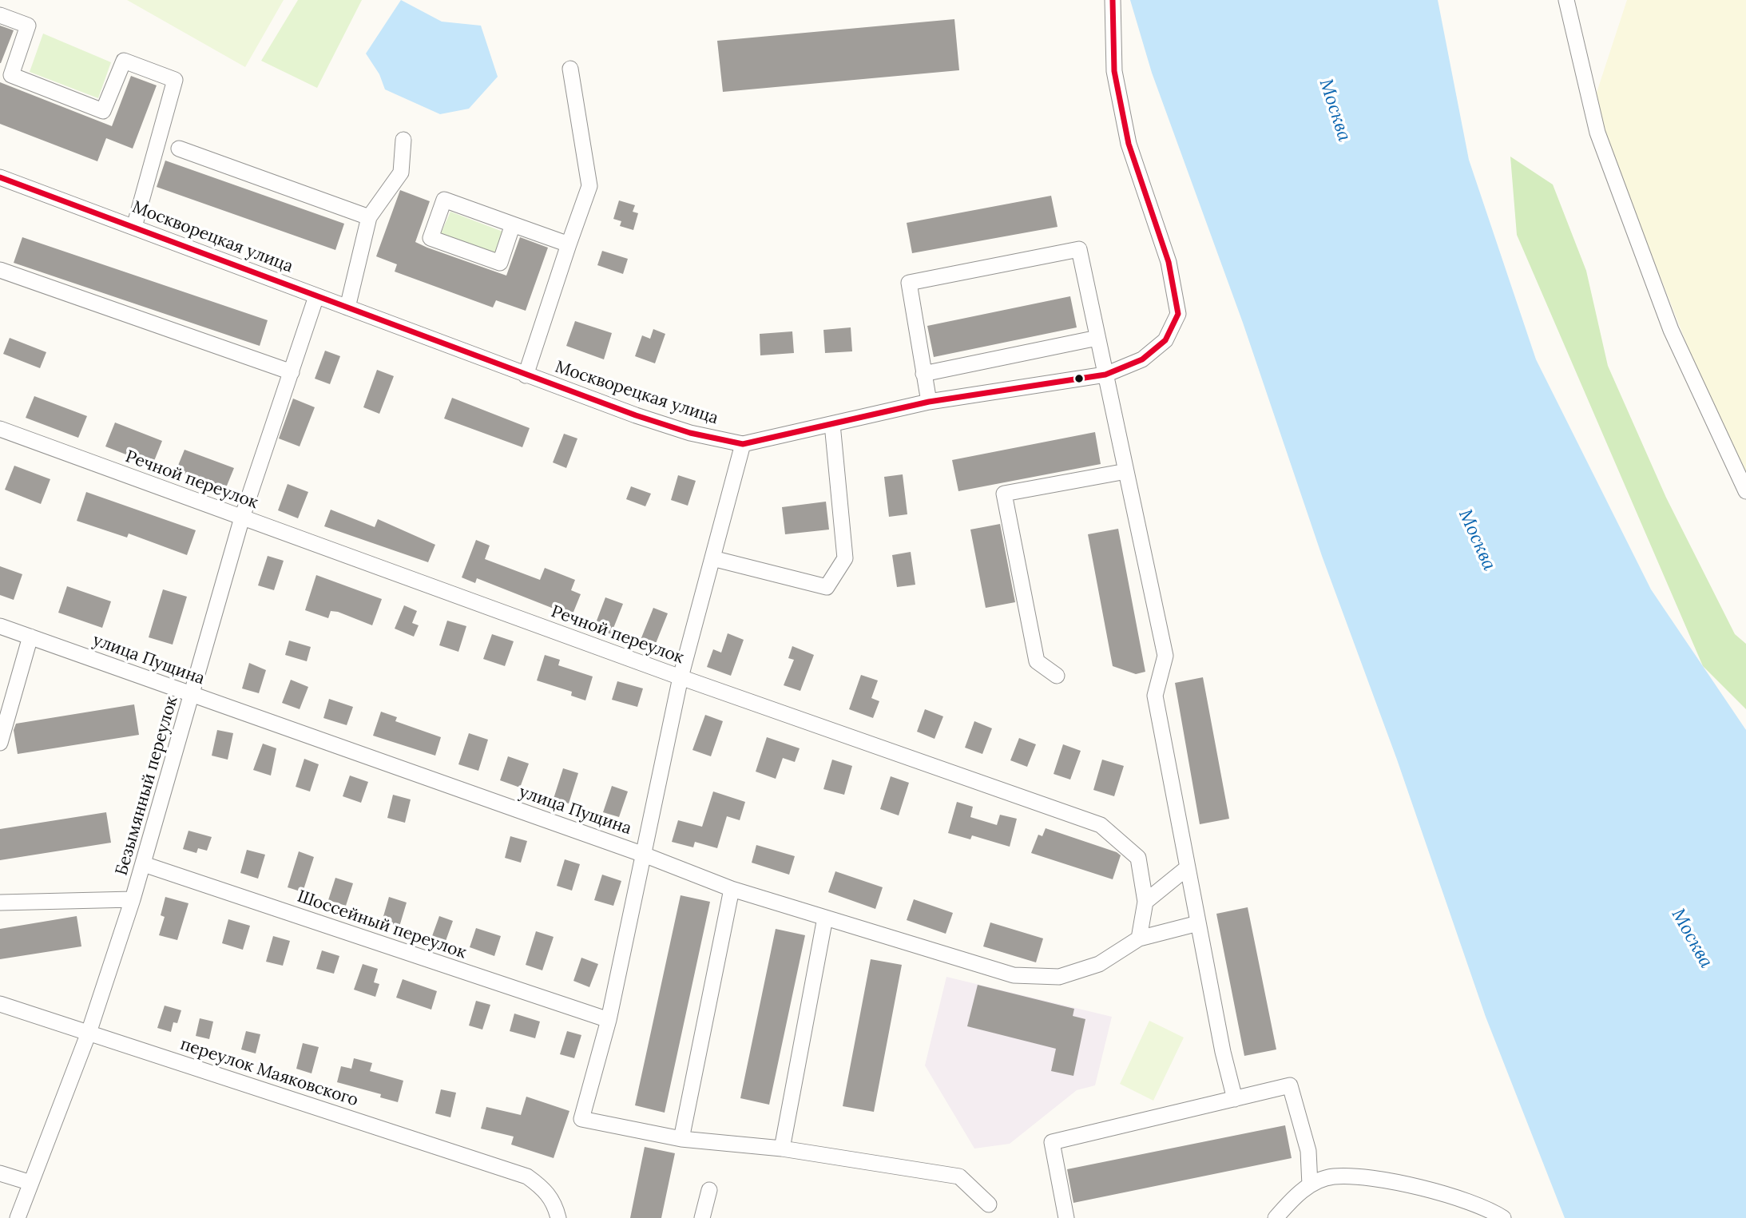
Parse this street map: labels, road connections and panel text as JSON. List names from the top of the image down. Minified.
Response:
{"streets":{"street":["Москворецкая улица","Речной переулок","улица Пущина","Безымянный переулок","Шоссейный переулок","переулок Маяковского"]},"crossings":[["Москворецкая улица","Безымянный переулок"],["Речной переулок","улица Пущина"],["Речной переулок","Безымянный переулок"],["улица Пущина","Безымянный переулок"],["Безымянный переулок","Шоссейный переулок"],["Безымянный переулок","переулок Маяковского"]],"water":["Москва"]}
